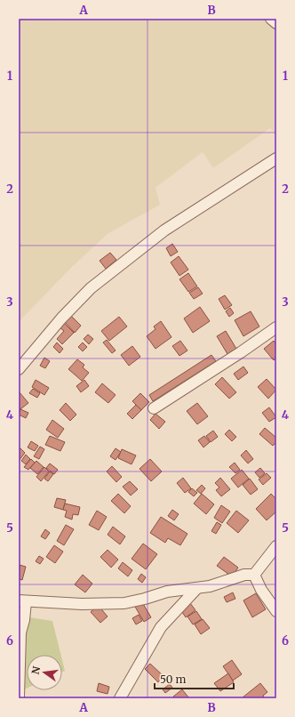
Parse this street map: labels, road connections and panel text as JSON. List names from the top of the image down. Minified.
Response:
{"scale_bar":"50 m","north":"left","grid":{"columns":["A","B"],"rows":["1","2","3","4","5","6"]}}
